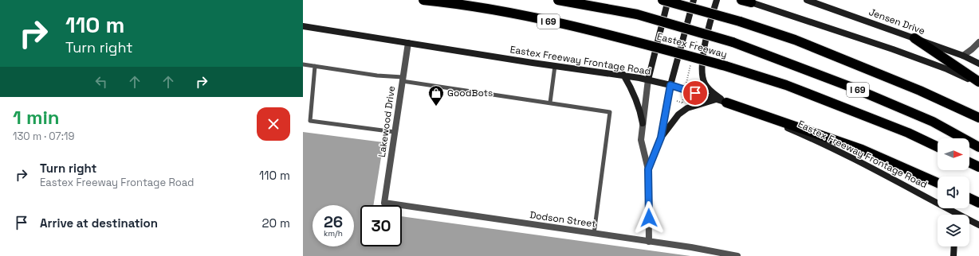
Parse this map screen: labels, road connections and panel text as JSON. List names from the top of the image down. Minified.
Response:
{"streets":{"highway":["I 69","Eastex Freeway"],"main road":["Jensen Drive","Eastex Freeway Frontage Road"],"street":["Lakewood Drive","Dodson Street"]},"crossings":[["Eastex Freeway Frontage Road","Lakewood Drive"],["Lakewood Drive","Dodson Street"]],"places":{"shop":["GoodBots"]},"north":"right","page":{"turn":["110 m","Turn right"],"heading":["1 min","130 m · 07:19"],"list":[{"name":"Turn right","note":"Eastex Freeway Frontage Road","value":"110 m"},{"name":"Arrive at destination","value":"20 m"}],"speed":"26 km/h","limit":"30"}}
